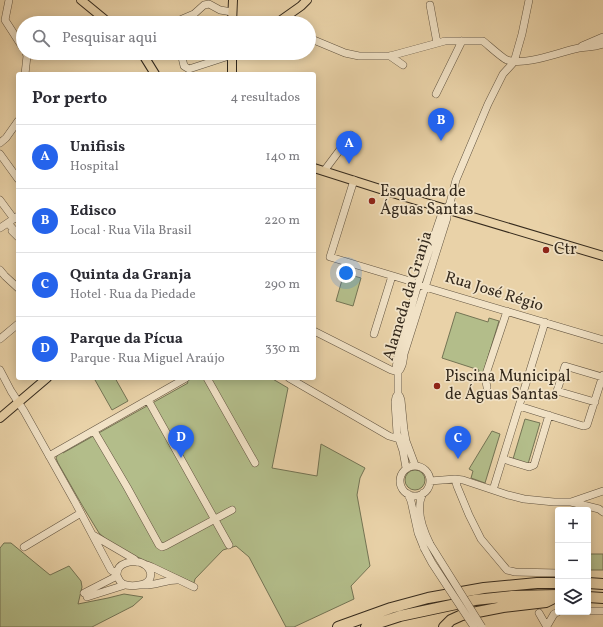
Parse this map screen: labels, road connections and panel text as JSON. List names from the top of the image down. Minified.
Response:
{"streets":{"street":["Rua José Régio","Alameda da Granja"]},"crossings":[["Rua José Régio","Alameda da Granja"]],"places":["Esquadra de Águas Santas","Ctr","Piscina Municipal de Águas Santas"],"page":{"search":"Pesquisar aqui","heading":["Por perto","4 resultados"],"pins":["B","A","D","C"],"list":[{"mark":"A","name":"Unifisis","note":"Hospital","value":"140 m"},{"mark":"B","name":"Edisco","note":"Local · Rua Vila Brasil","value":"220 m"},{"mark":"C","name":"Quinta da Granja","note":"Hotel · Rua da Piedade","value":"290 m"},{"mark":"D","name":"Parque da Pícua","note":"Parque · Rua Miguel Araújo","value":"330 m"}],"map_buttons":["+","−"]}}
